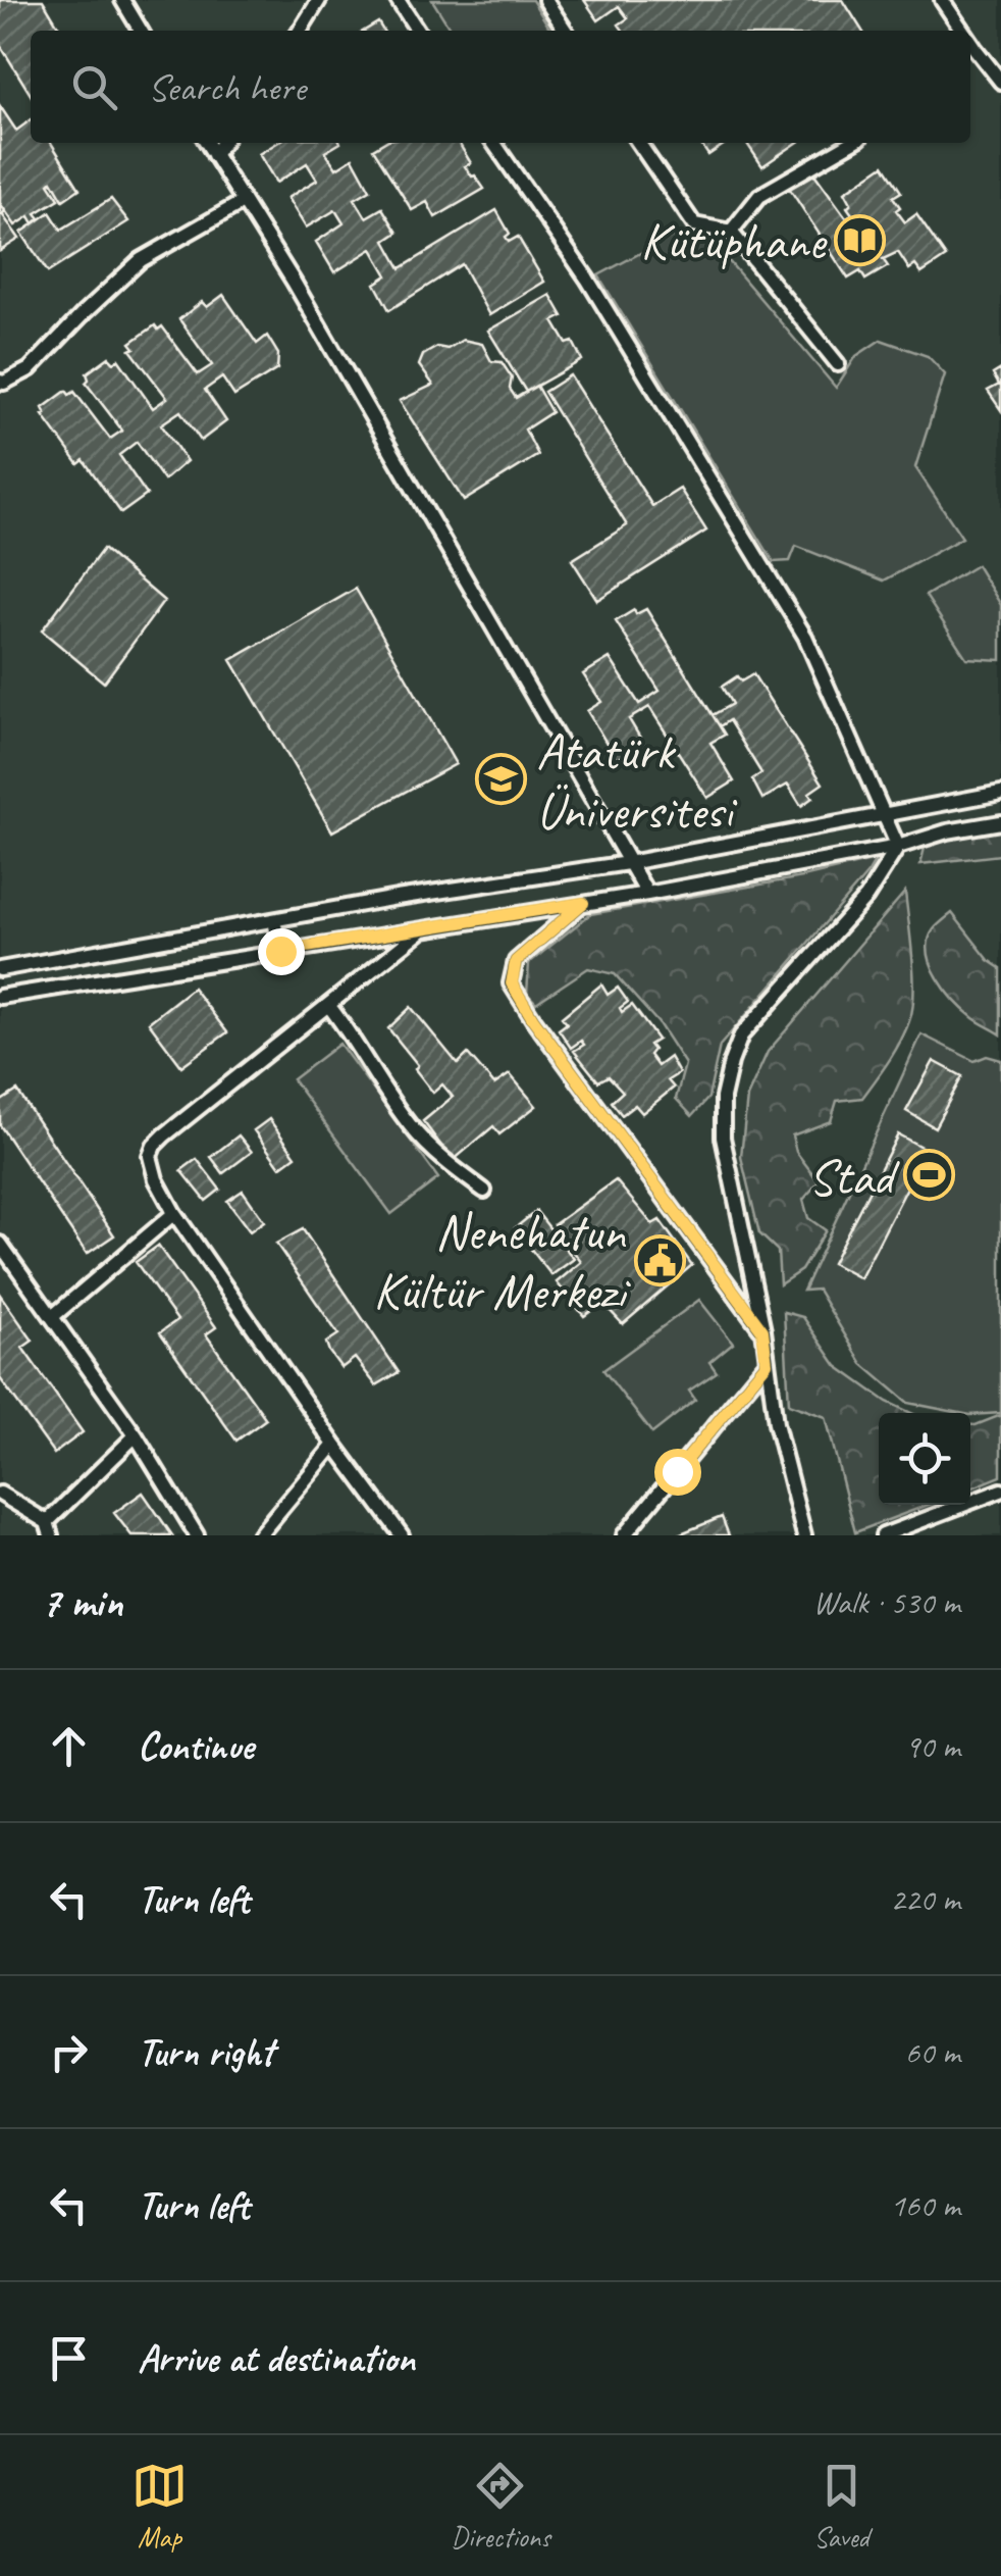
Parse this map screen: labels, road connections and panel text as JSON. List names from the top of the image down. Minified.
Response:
{"places":{"library":["Kütüphane"],"school or university":["Atatürk Üniversitesi"],"sports":["Stad"],"public building":["Nenehatun Kültür Merkezi"]},"page":{"search":"Search here","heading":["7 min","Walk · 530 m"],"list":[["Continue","90 m"],["Turn left","220 m"],["Turn right","60 m"],["Turn left","160 m"],"Arrive at destination"],"nav":["Map","Directions","Saved"]}}
